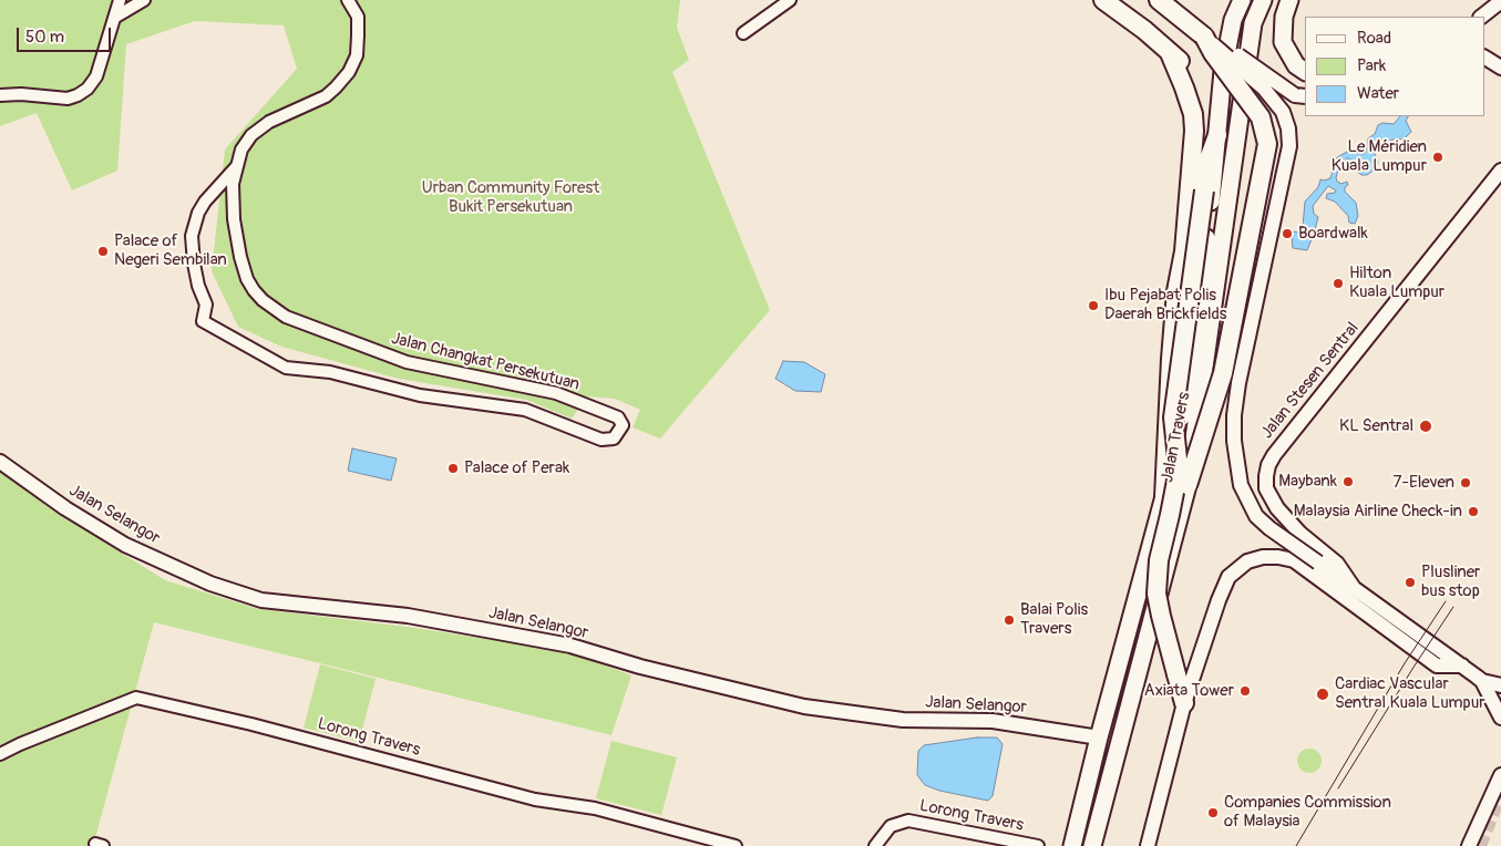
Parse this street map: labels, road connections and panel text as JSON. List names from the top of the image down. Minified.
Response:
{"streets":{"main road":["Jalan Travers"],"street":["Jalan Changkat Persekutuan","Jalan Stesen Sentral","Jalan Selangor","Lorong Travers"]},"crossings":[["Jalan Travers","Jalan Selangor"]],"parks":["Urban Community Forest Bukit Persekutuan"],"places":["Le Méridien Kuala Lumpur","Boardwalk","Palace of Negeri Sembilan","Hilton Kuala Lumpur","Ibu Pejabat Polis Daerah Brickfields","KL Sentral","Palace of Perak","Maybank","7-Eleven","Malaysia Airline Check-in","Plusliner bus stop","Balai Polis Travers","Axiata Tower","Cardiac Vascular Sentral Kuala Lumpur","Companies Commission of Malaysia"],"legend":["Road","Park","Water"],"scale_bar":"50 m"}
